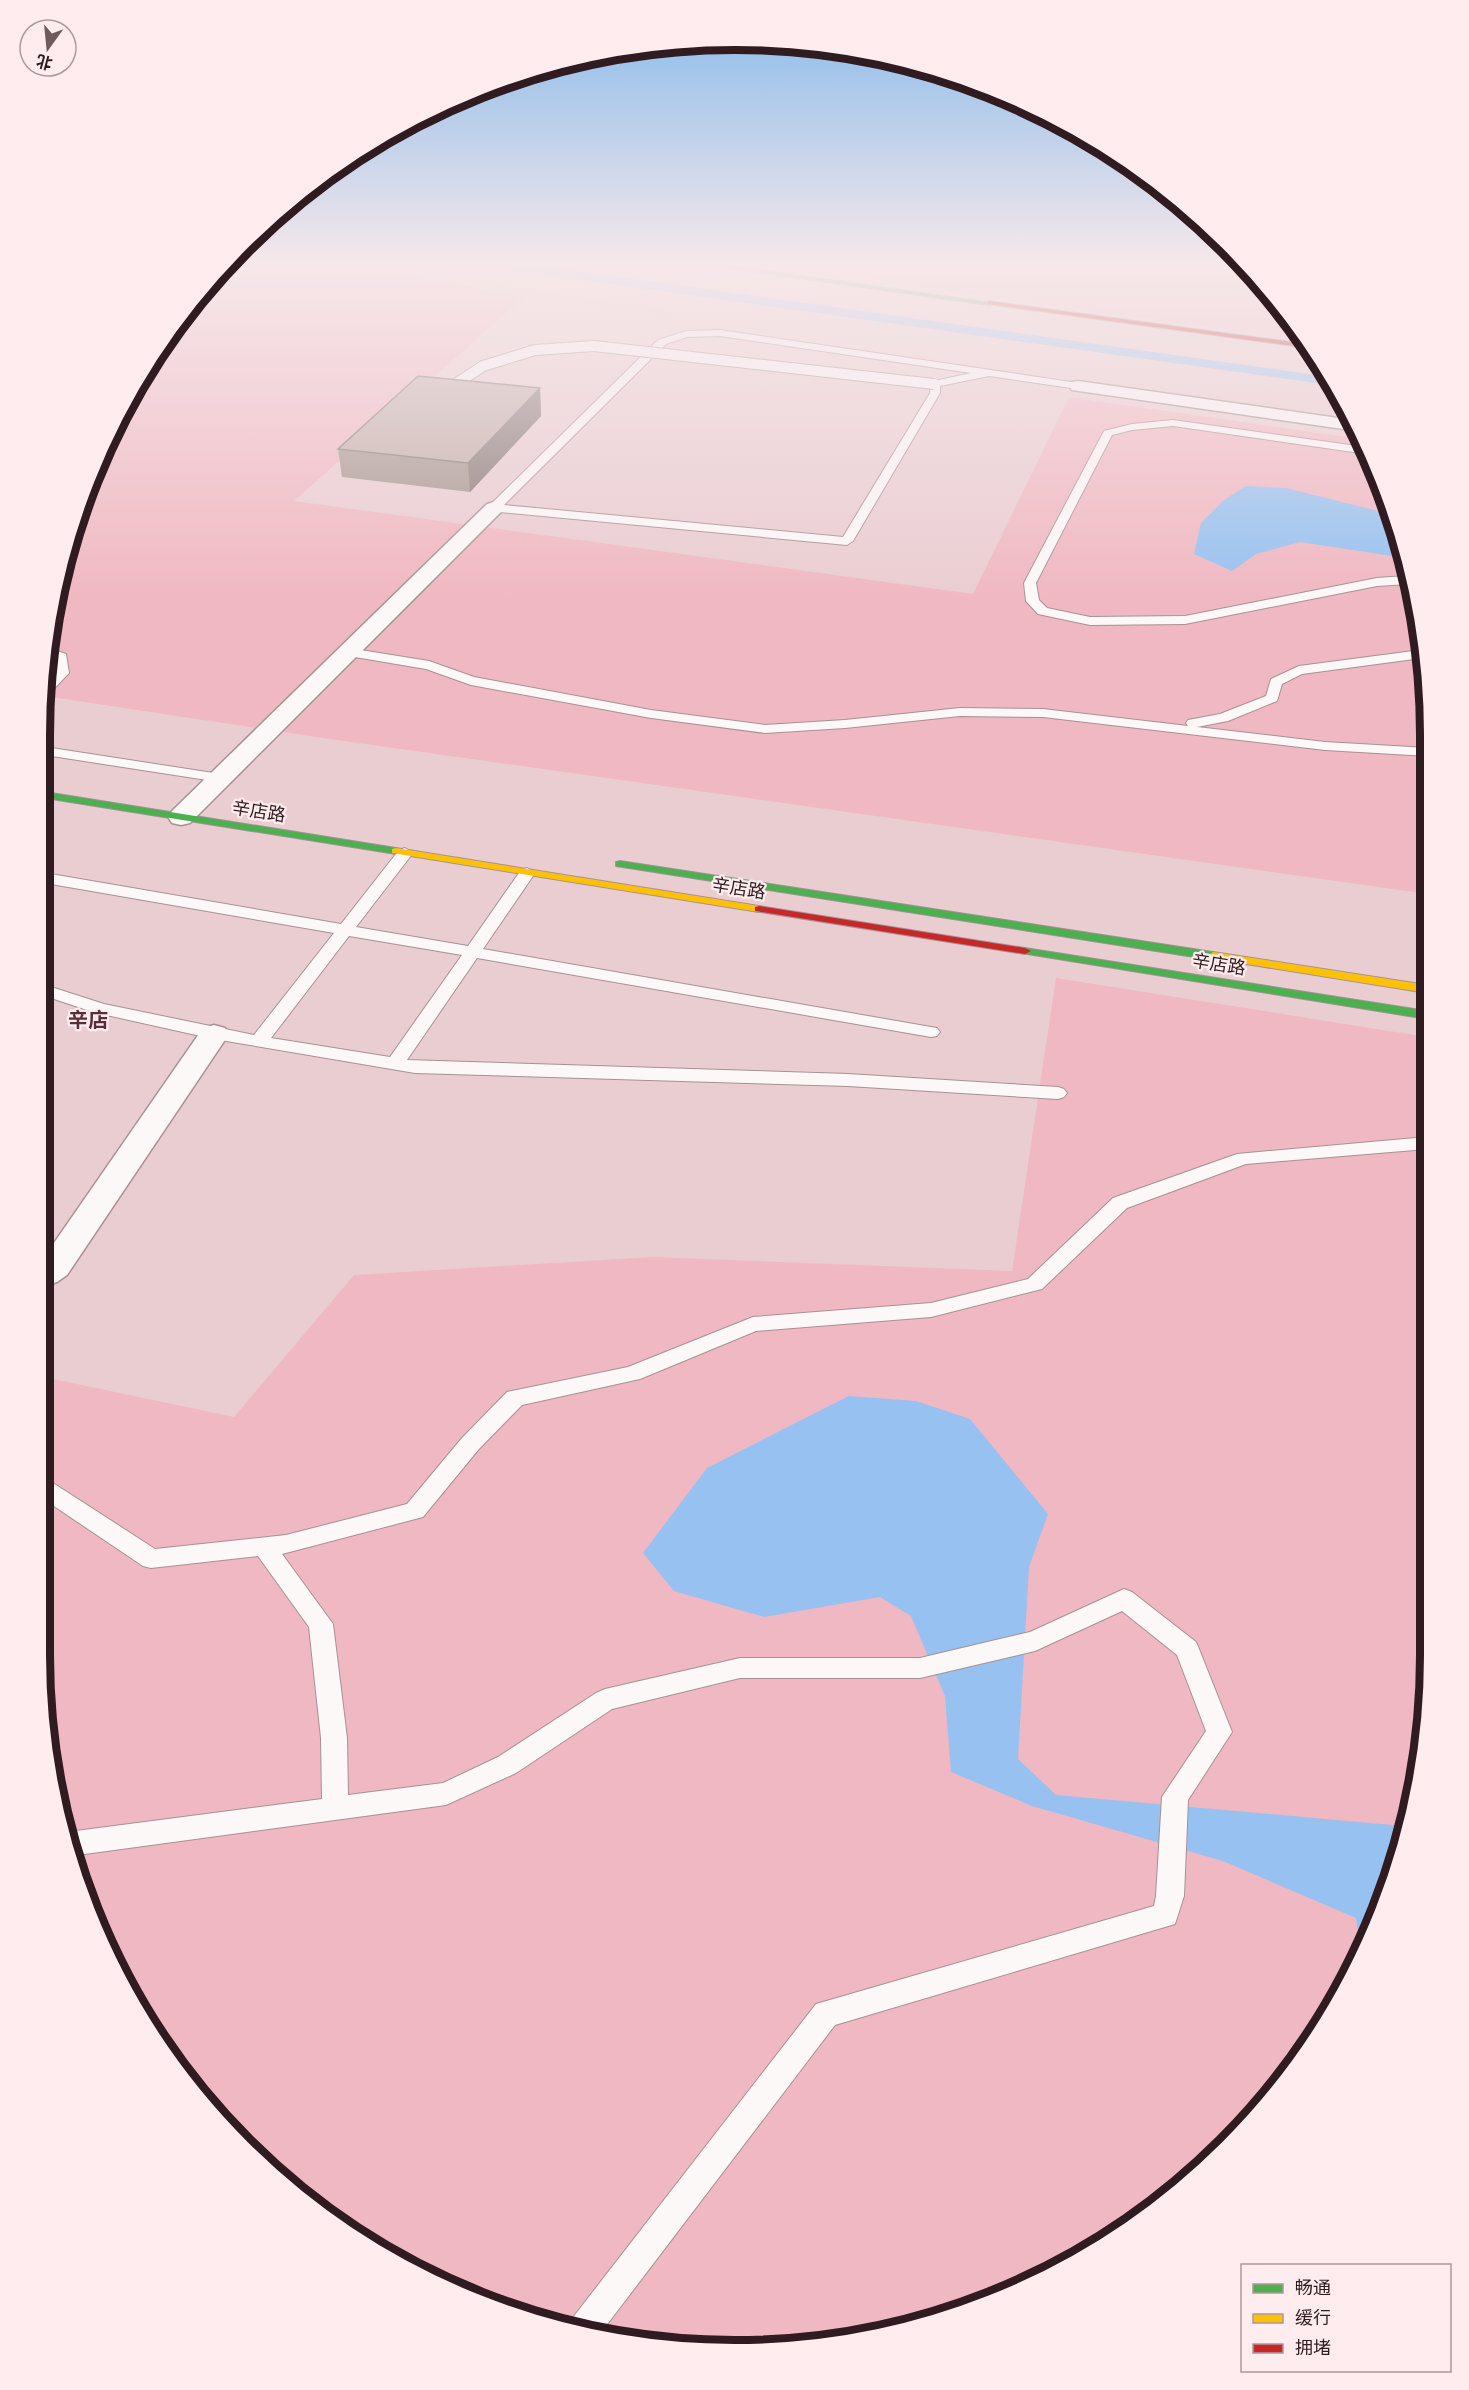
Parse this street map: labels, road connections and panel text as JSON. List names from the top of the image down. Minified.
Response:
{"streets":{"main road":["辛店路"]},"districts":["辛店"],"legend":["畅通","缓行","拥堵"],"north":"bottom"}
